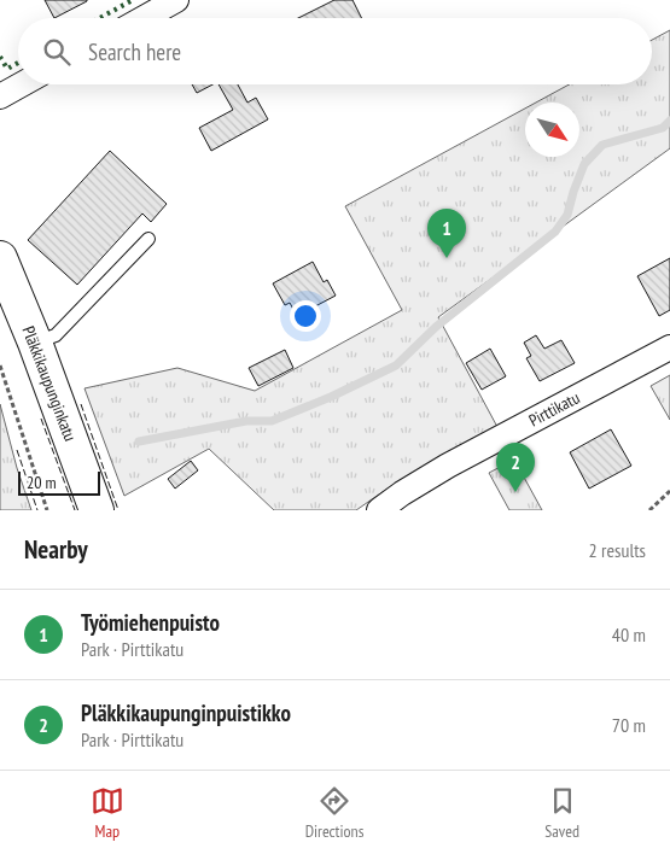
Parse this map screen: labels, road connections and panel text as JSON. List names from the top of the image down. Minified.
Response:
{"streets":{"street":["Pläkkikaupunginkatu","Pirttikatu"]},"scale_bar":"20 m","north":"bottom right","page":{"search":"Search here","pins":["1","2"],"scale":"20 m","heading":["Nearby","2 results"],"list":[{"mark":"1","name":"Työmiehenpuisto","note":"Park · Pirttikatu","value":"40 m"},{"mark":"2","name":"Pläkkikaupunginpuistikko","note":"Park · Pirttikatu","value":"70 m"}],"nav":["Map","Directions","Saved"]}}
